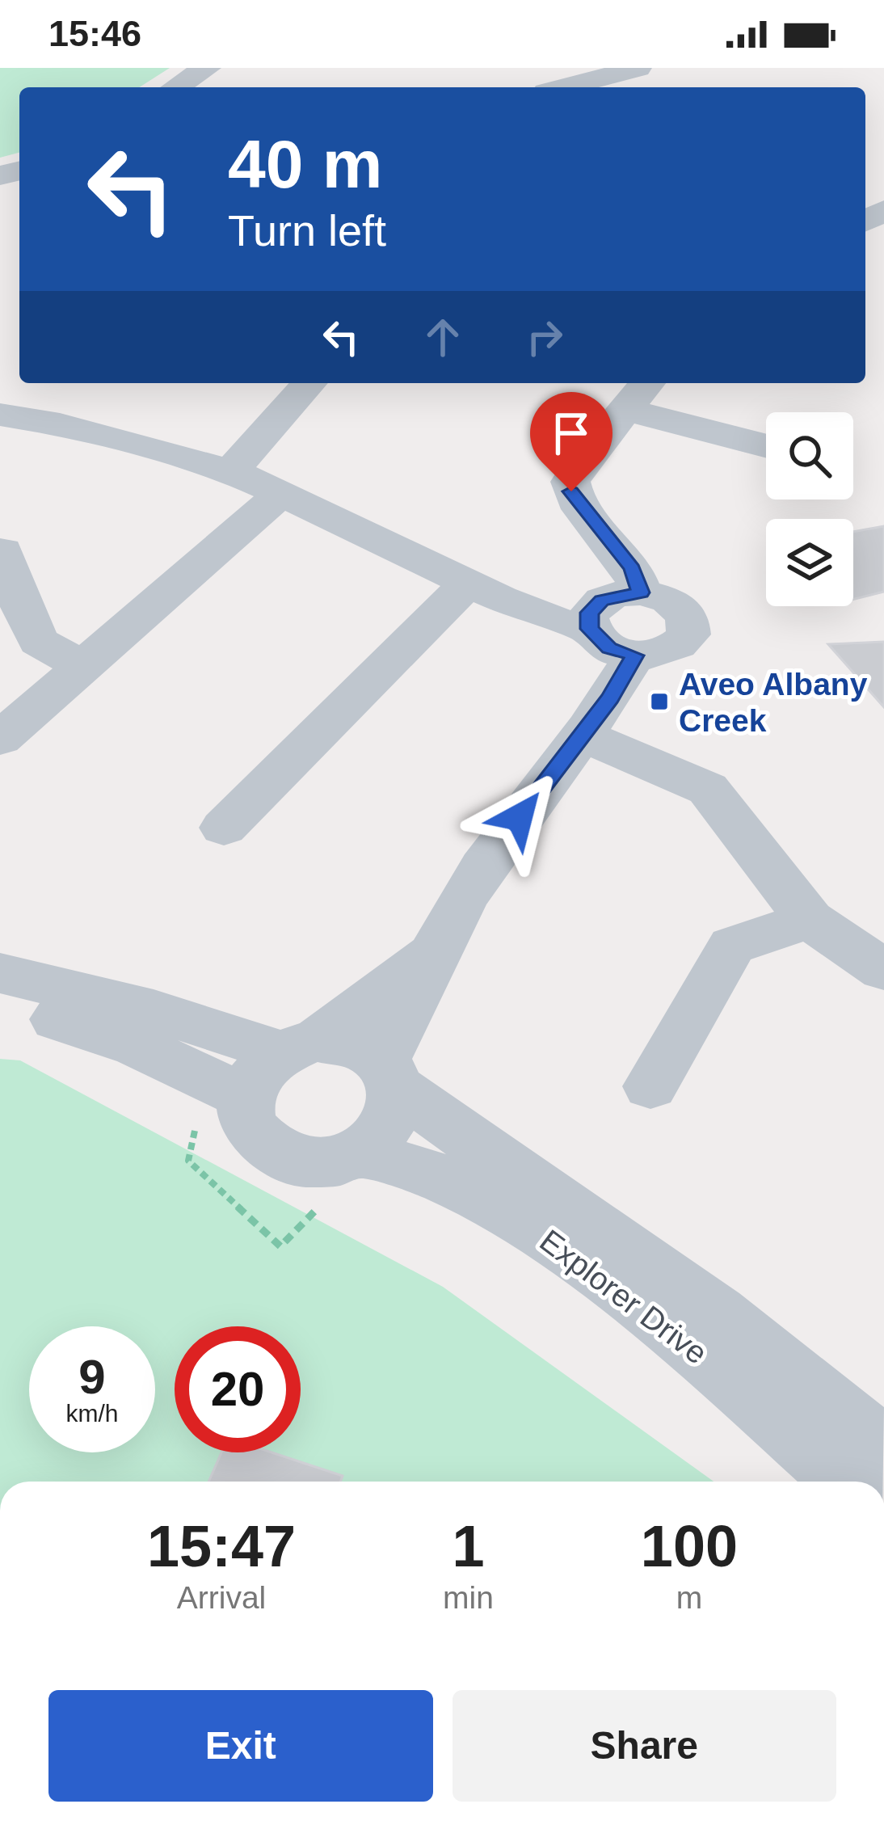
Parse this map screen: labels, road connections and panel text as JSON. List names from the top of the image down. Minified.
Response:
{"streets":{"street":["Explorer Drive"]},"places":{"transit":["Aveo Albany Creek"]},"page":{"status":"15:46","turn":["40 m","Turn left"],"speed":"9 km/h","limit":"20","eta":["15:47","Arrival","1","min","100","m"],"buttons":["Exit","Share"]}}
